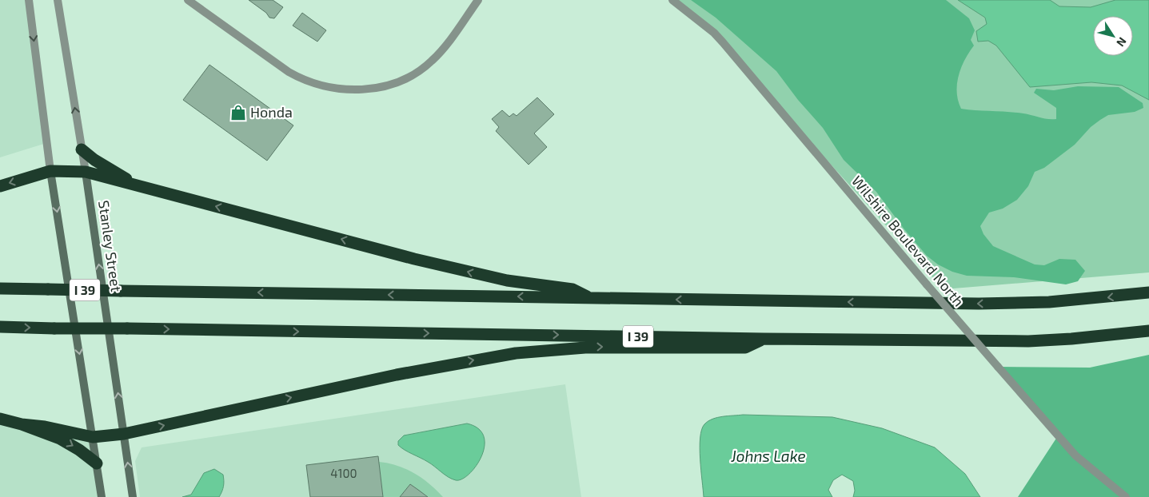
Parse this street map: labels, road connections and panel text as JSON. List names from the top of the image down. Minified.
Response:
{"streets":{"highway":["I 39"],"main road":["Stanley Street"],"street":["Wilshire Boulevard North"]},"water":["Johns Lake"],"places":{"shop":["Honda"]},"house_numbers":["4100"],"north":"bottom right"}
